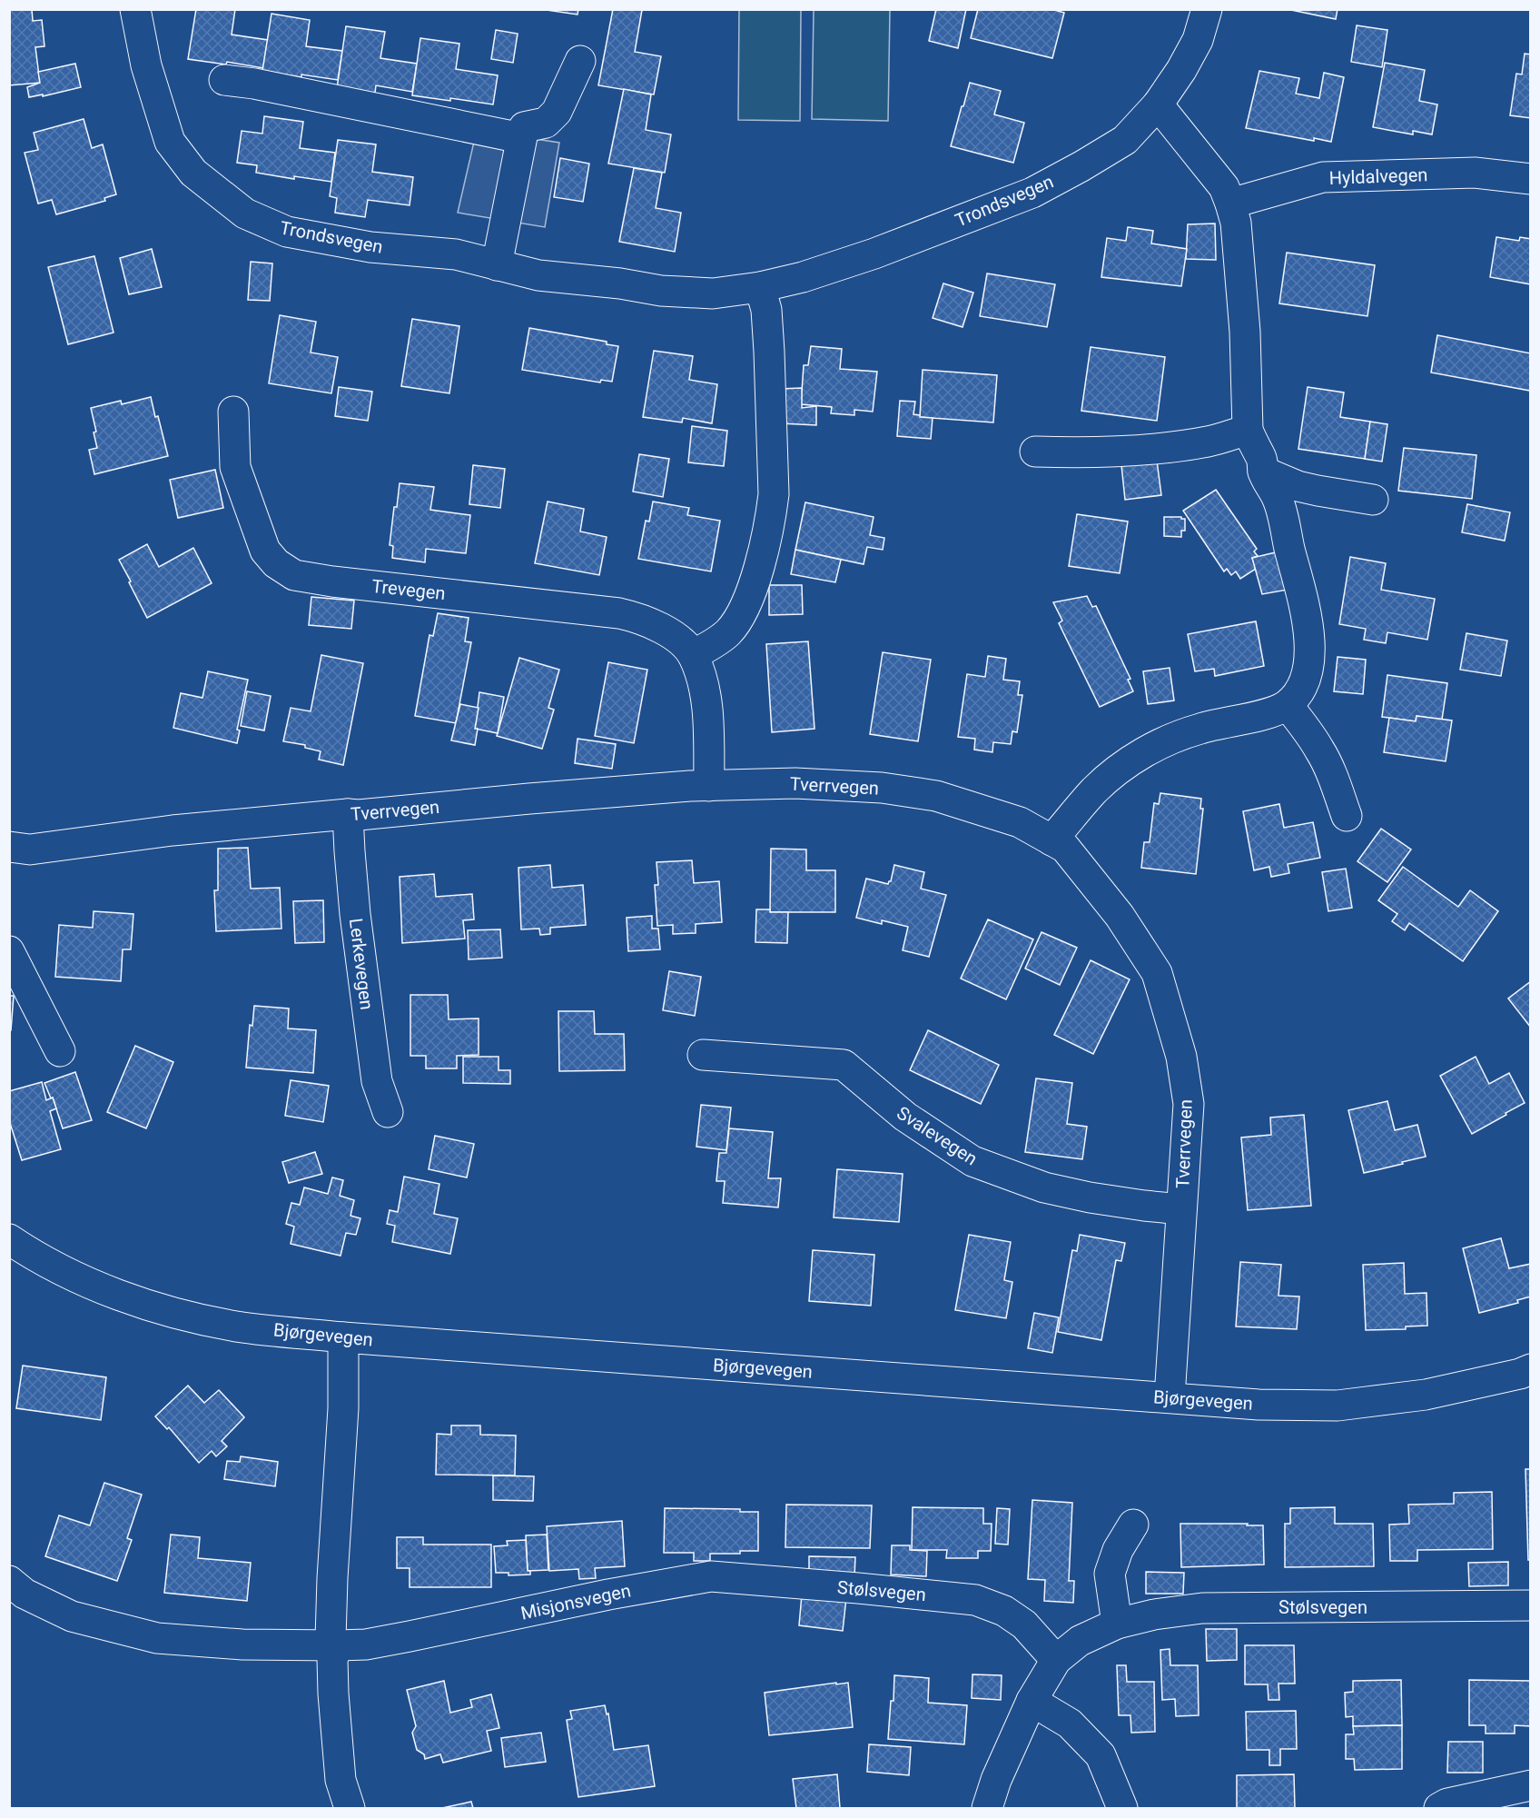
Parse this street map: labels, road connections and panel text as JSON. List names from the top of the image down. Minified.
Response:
{"streets":{"street":["Hyldalvegen","Trondsvegen","Trevegen","Tverrvegen","Lerkevegen","Svalevegen","Bjørgevegen","Stølsvegen","Misjonsvegen"]},"crossings":[["Trevegen","Tverrvegen"],["Tverrvegen","Lerkevegen"],["Tverrvegen","Svalevegen"],["Tverrvegen","Bjørgevegen"],["Stølsvegen","Misjonsvegen"]]}
